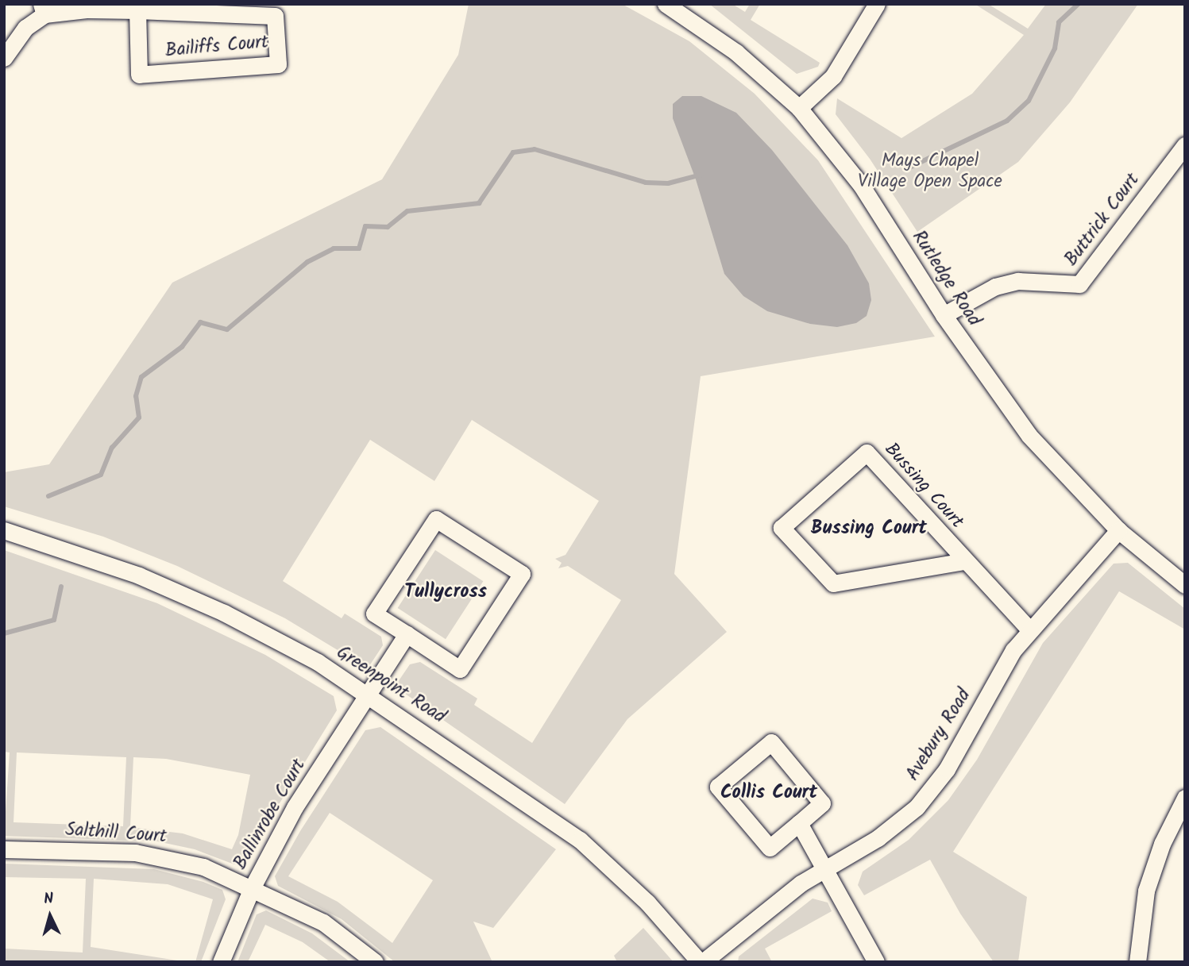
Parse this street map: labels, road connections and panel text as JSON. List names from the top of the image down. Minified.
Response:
{"streets":{"street":["Bailiffs Court","Buttrick Court","Rutledge Road","Bussing Court","Greenpoint Road","Avebury Road","Ballinrobe Court","Salthill Court"]},"crossings":[["Buttrick Court","Rutledge Road"],["Rutledge Road","Avebury Road"],["Bussing Court","Avebury Road"],["Greenpoint Road","Avebury Road"],["Greenpoint Road","Ballinrobe Court"],["Ballinrobe Court","Salthill Court"]],"districts":["Bussing Court","Tullycross","Collis Court"],"parks":["Mays Chapel Village Open Space"],"north":"top"}
